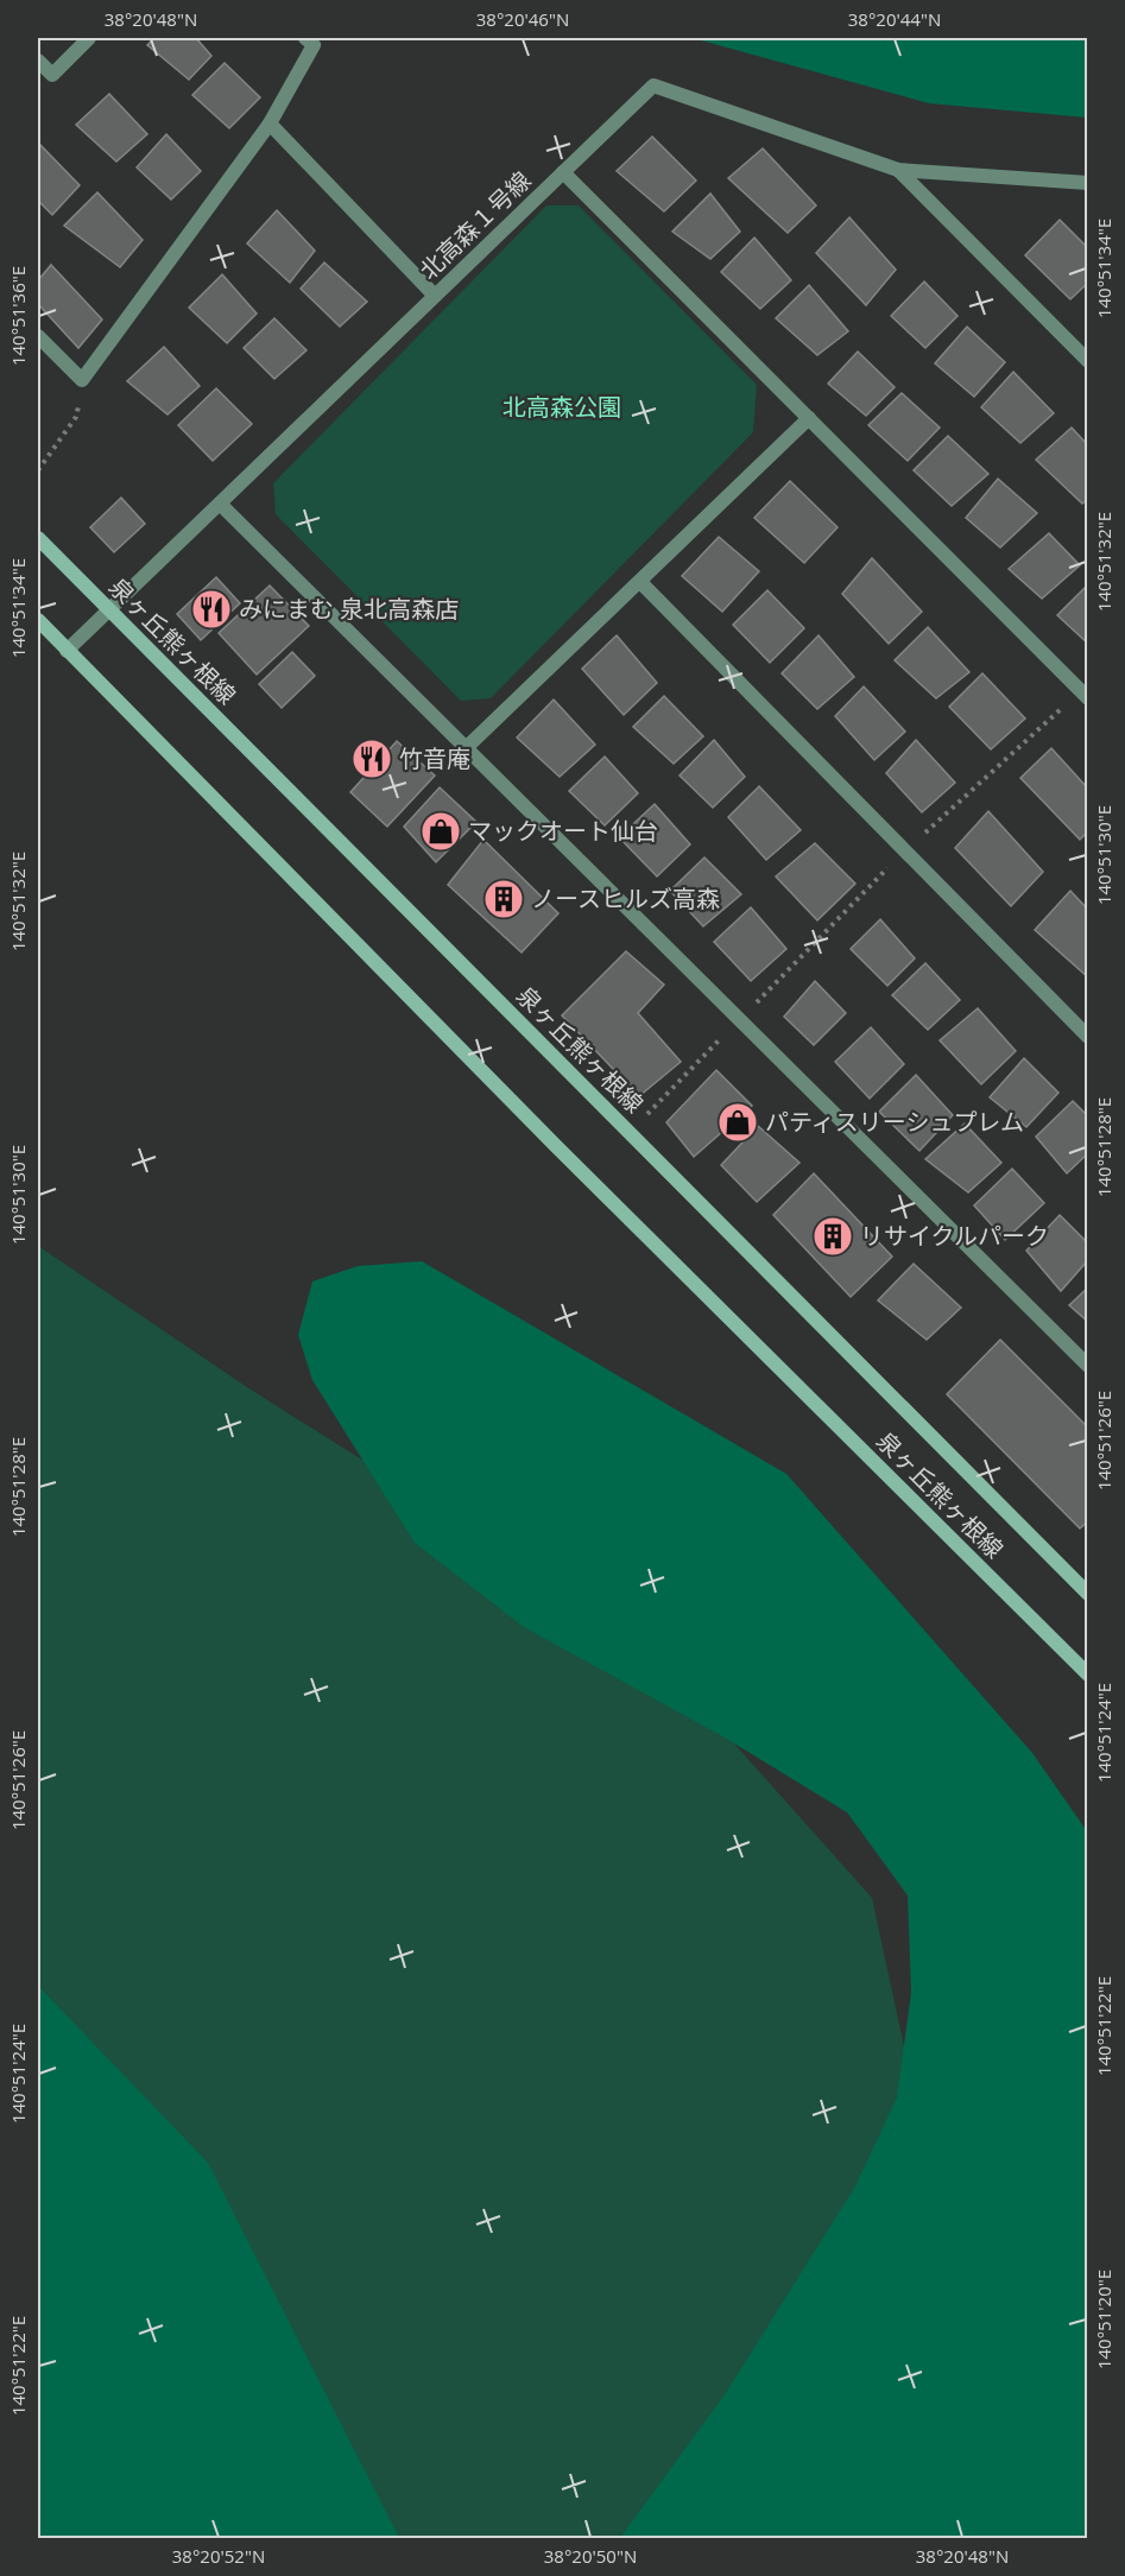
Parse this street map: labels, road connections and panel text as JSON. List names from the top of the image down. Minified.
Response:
{"streets":{"main road":["泉ヶ丘熊ヶ根線"],"street":["北高森１号線"]},"crossings":[["北高森１号線","泉ヶ丘熊ヶ根線"]],"parks":["北高森公園"],"places":{"restaurant":["みにまむ 泉北高森店","竹音庵"],"shop":["マックオート仙台","パティスリーシュプレム"],"building":["ノースヒルズ高森","リサイクルパーク"]},"coordinates":["38°20'48\"N","38°20'46\"N","38°20'44\"N","140°51'34\"E","140°51'36\"E","140°51'32\"E","140°51'30\"E","140°51'28\"E","140°51'26\"E","140°51'24\"E","140°51'22\"E","140°51'20\"E","38°20'52\"N","38°20'50\"N"]}
